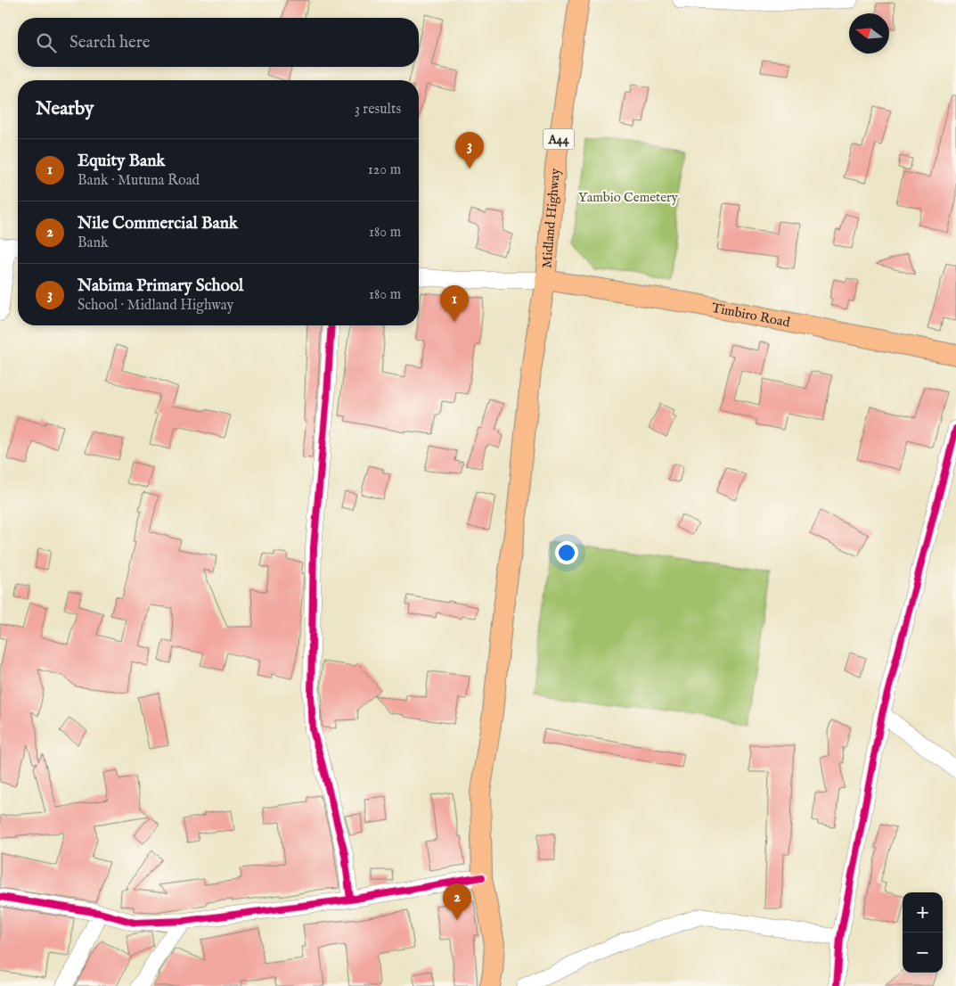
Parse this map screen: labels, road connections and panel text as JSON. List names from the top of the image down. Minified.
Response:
{"streets":{"main road":["A44","Midland Highway","Timbiro Road"]},"crossings":[["Midland Highway","Timbiro Road"]],"parks":["Yambio Cemetery"],"north":"left","page":{"search":"Search here","heading":["Nearby","3 results"],"pins":["3","1","2"],"list":[{"mark":"1","name":"Equity Bank","note":"Bank · Mutuna Road","value":"120 m"},{"mark":"2","name":"Nile Commercial Bank","note":"Bank","value":"180 m"},{"mark":"3","name":"Nabima Primary School","note":"School · Midland Highway","value":"180 m"}],"map_buttons":["+","−"]}}
